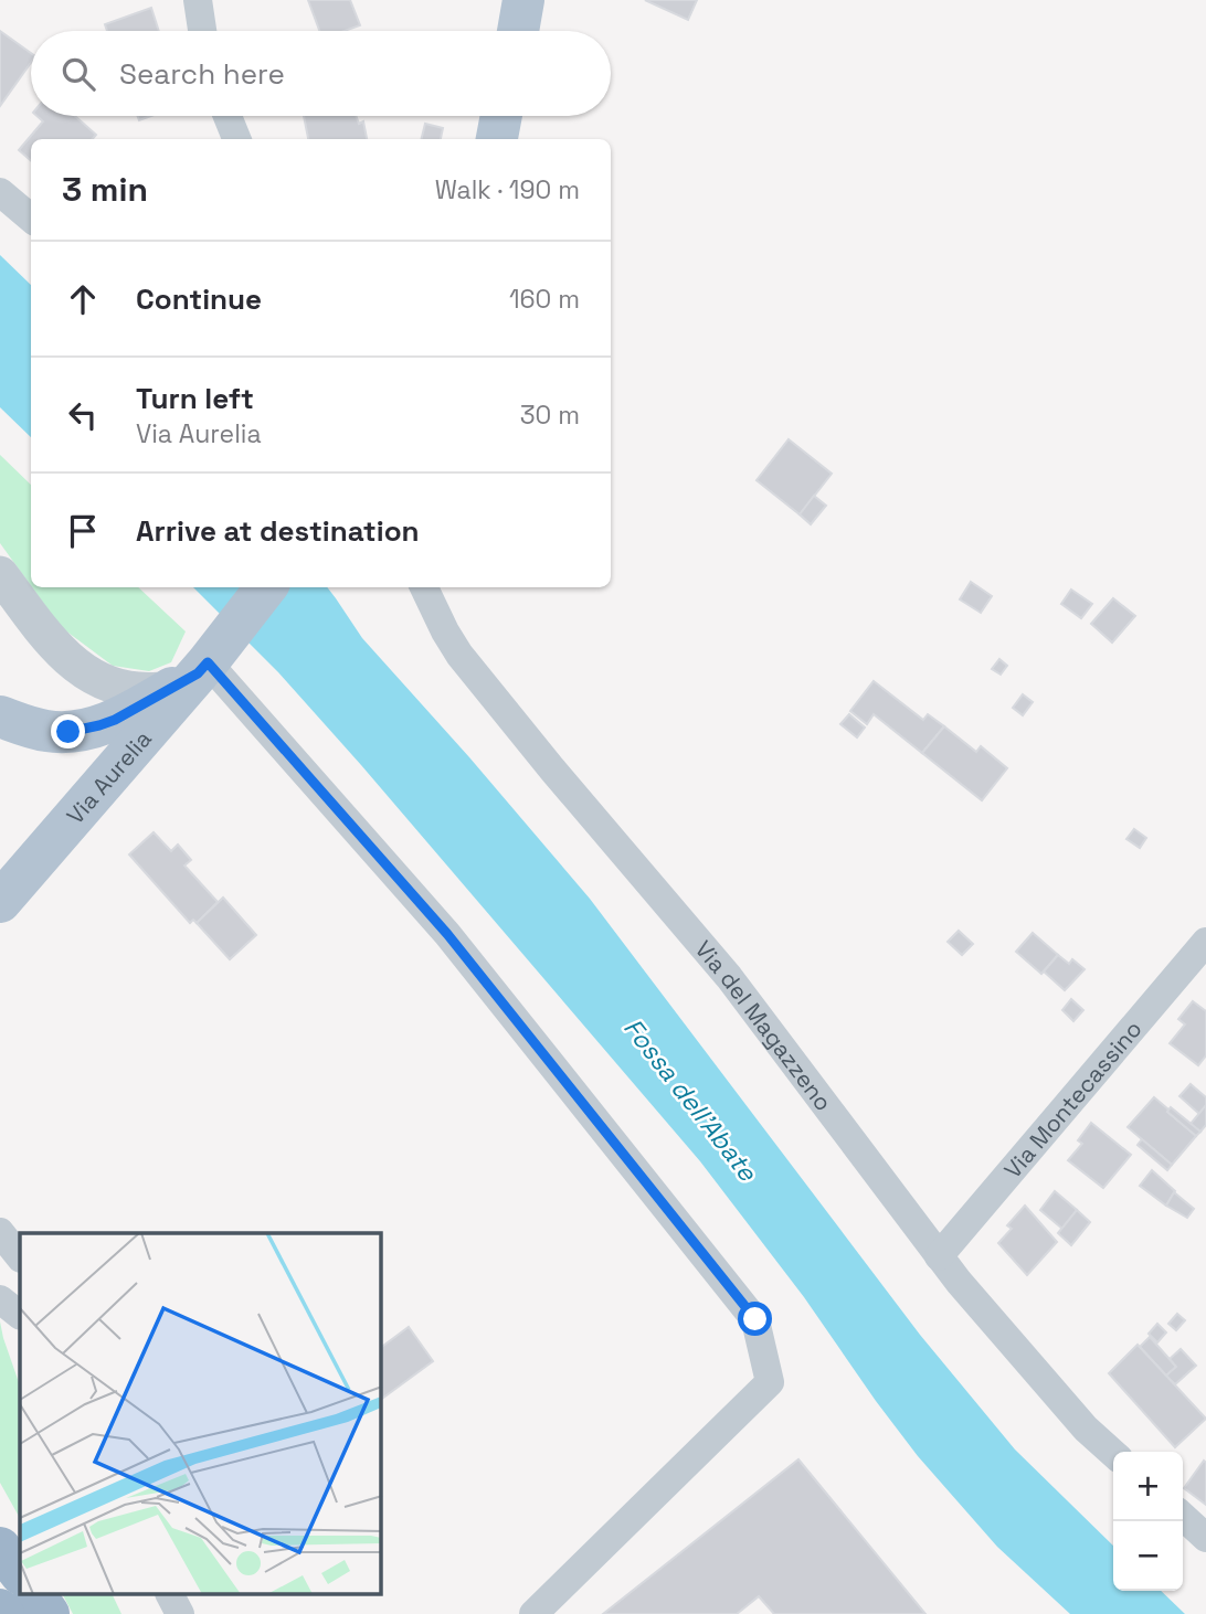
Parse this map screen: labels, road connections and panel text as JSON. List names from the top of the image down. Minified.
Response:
{"streets":{"main road":["Via Aurelia"],"street":["Via del Magazzeno","Via Montecassino"]},"crossings":[["Via del Magazzeno","Via Montecassino"]],"water":["Fossa dell'Abate"],"page":{"search":"Search here","heading":["3 min","Walk · 190 m"],"list":[["Continue","160 m"],["Turn left","Via Aurelia","30 m"],"Arrive at destination"],"map_buttons":["+","−"]}}
